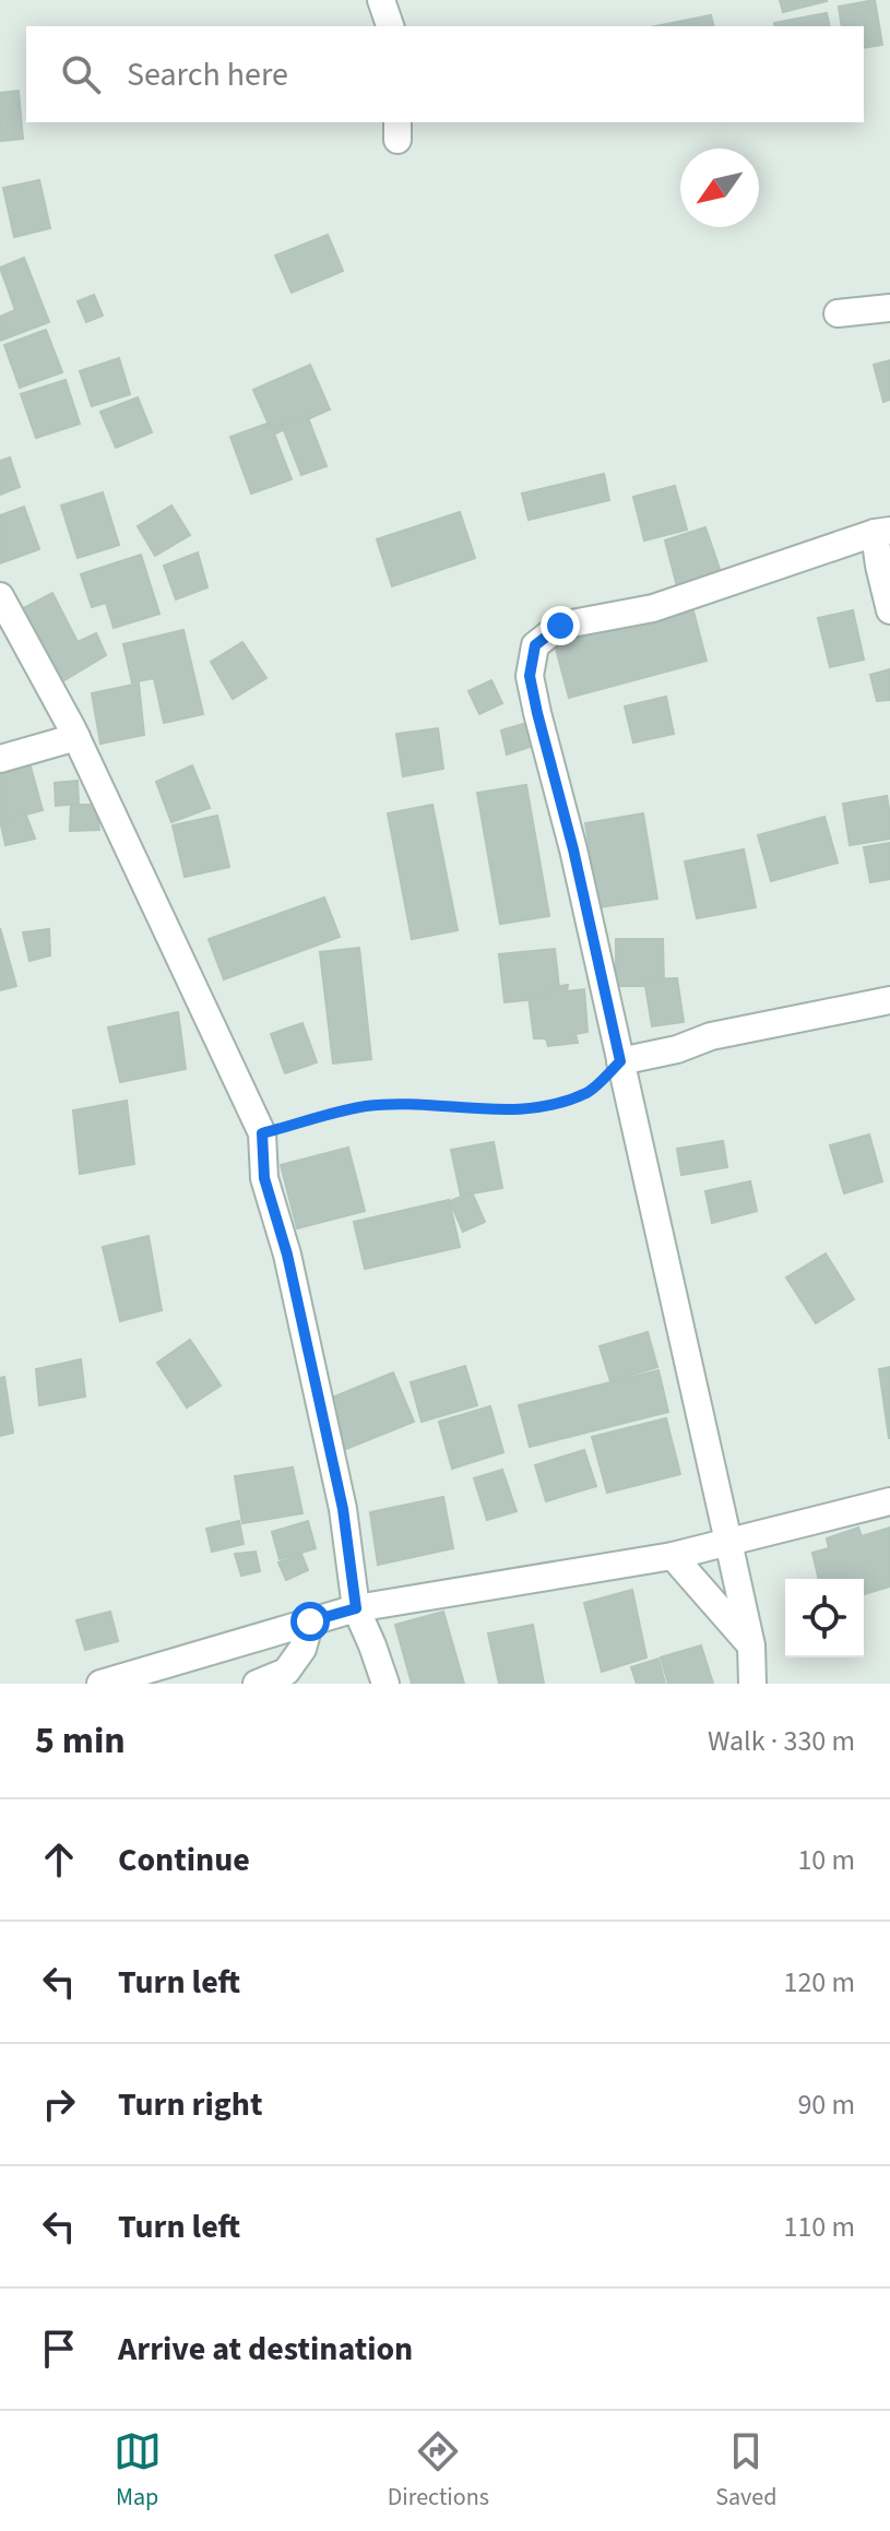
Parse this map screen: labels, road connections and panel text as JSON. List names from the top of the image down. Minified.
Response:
{"north":"bottom left","page":{"search":"Search here","heading":["5 min","Walk · 330 m"],"list":[["Continue","10 m"],["Turn left","120 m"],["Turn right","90 m"],["Turn left","110 m"],"Arrive at destination"],"nav":["Map","Directions","Saved"]}}
